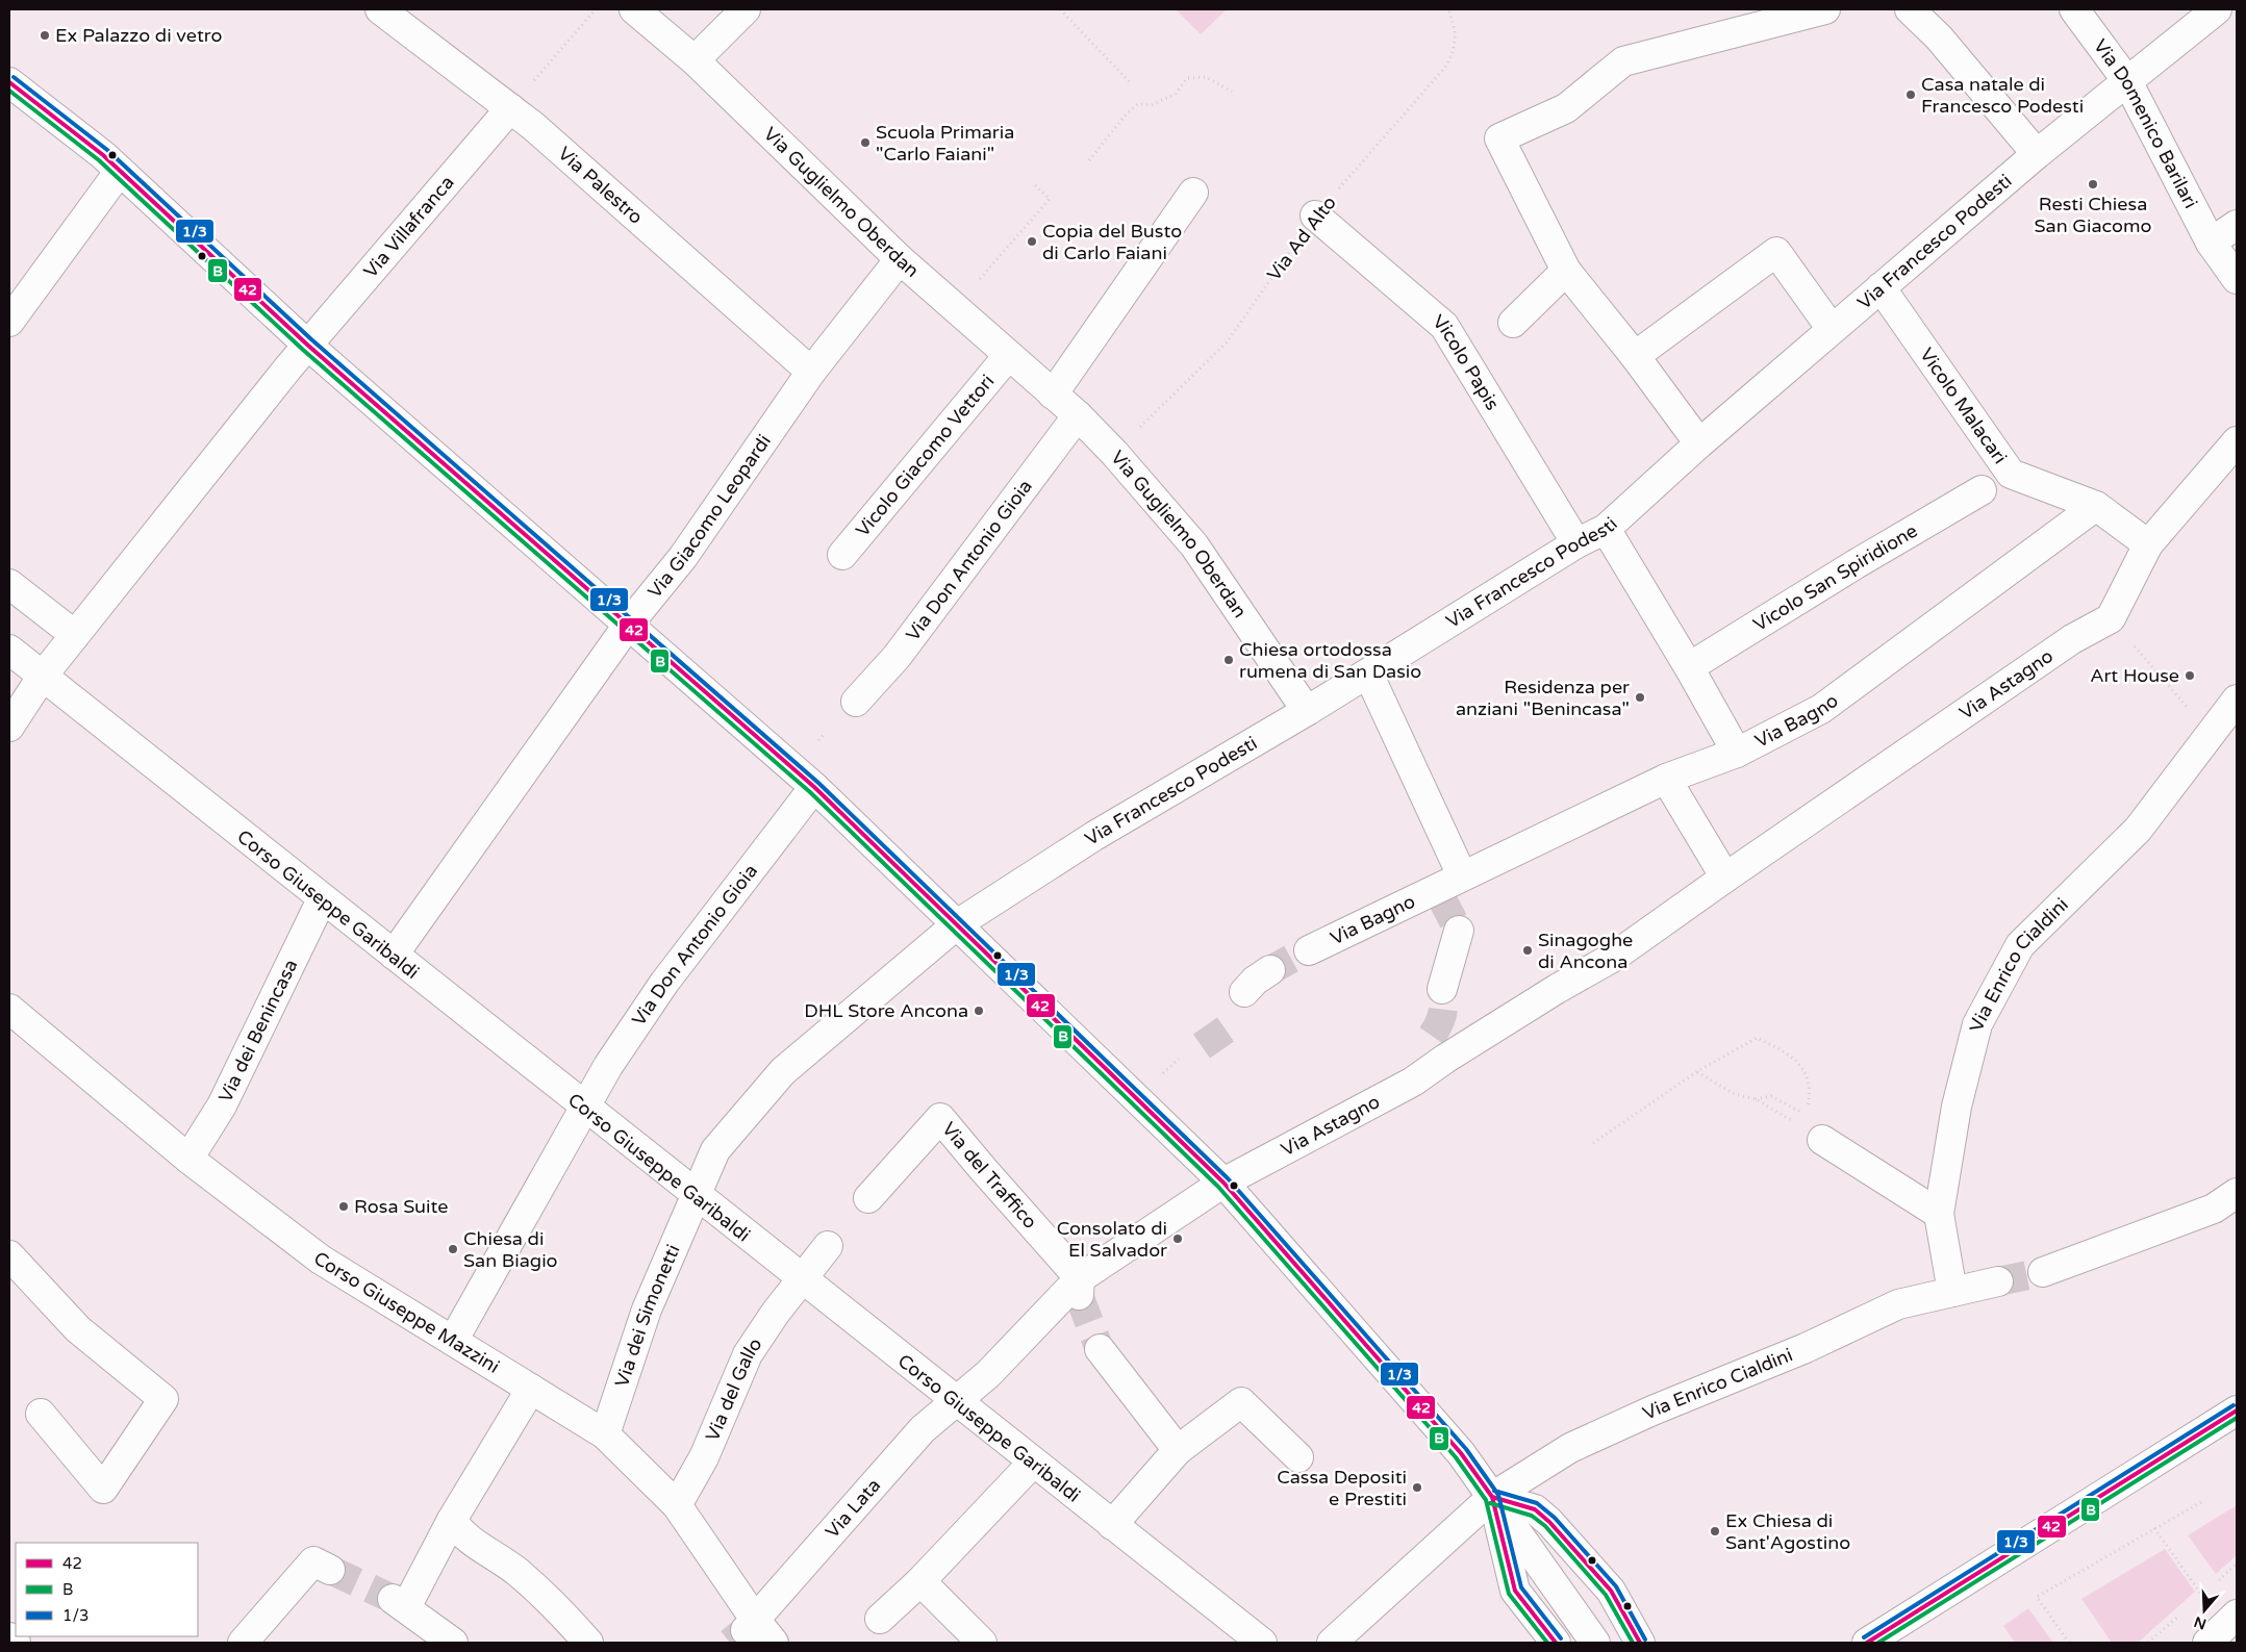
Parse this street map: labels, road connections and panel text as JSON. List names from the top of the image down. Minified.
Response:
{"streets":{"street":["Via Domenico Barilari","Via Palestro","Via Guglielmo Oberdan","Via Villafranca","Via Francesco Podesti","Vicolo Papis","Vicolo Malacari","Vicolo Giacomo Vettori","Via Giacomo Leopardi","Via Don Antonio Gioia","Vicolo San Spiridione","Via Astagno","Via Bagno","Corso Giuseppe Garibaldi","Via Enrico Cialdini","Via dei Benincasa","Via del Traffico","Corso Giuseppe Mazzini","Via dei Simonetti","Via del Gallo","Via Lata"],"path":["Via Ad Alto"]},"crossings":[["Via Domenico Barilari","Via Francesco Podesti"],["Via Palestro","Via Villafranca"],["Via Palestro","Via Giacomo Leopardi"],["Via Guglielmo Oberdan","Via Ad Alto"],["Via Guglielmo Oberdan","Via Francesco Podesti"],["Via Guglielmo Oberdan","Vicolo Giacomo Vettori"],["Via Guglielmo Oberdan","Via Giacomo Leopardi"],["Via Guglielmo Oberdan","Via Don Antonio Gioia"],["Via Villafranca","Corso Giuseppe Garibaldi"],["Via Ad Alto","Vicolo Papis"],["Via Francesco Podesti","Vicolo Papis"],["Via Francesco Podesti","Vicolo Malacari"],["Via Francesco Podesti","Corso Giuseppe Garibaldi"],["Via Francesco Podesti","Via dei Simonetti"],["Vicolo Malacari","Vicolo San Spiridione"],["Vicolo Malacari","Via Bagno"],["Via Giacomo Leopardi","Corso Giuseppe Garibaldi"],["Via Don Antonio Gioia","Corso Giuseppe Garibaldi"],["Via Don Antonio Gioia","Corso Giuseppe Mazzini"],["Via Astagno","Corso Giuseppe Garibaldi"],["Via Astagno","Via del Traffico"],["Via Astagno","Via Lata"],["Corso Giuseppe Garibaldi","Via dei Benincasa"],["Corso Giuseppe Garibaldi","Via dei Simonetti"],["Corso Giuseppe Garibaldi","Via del Gallo"],["Corso Giuseppe Garibaldi","Via Lata"],["Via dei Benincasa","Corso Giuseppe Mazzini"],["Corso Giuseppe Mazzini","Via dei Simonetti"],["Corso Giuseppe Mazzini","Via del Gallo"],["Corso Giuseppe Mazzini","Via Lata"]],"places":["Ex Palazzo di vetro","Casa natale di Francesco Podesti","Scuola Primaria \"Carlo Faiani\"","Resti Chiesa San Giacomo","Copia del Busto di Carlo Faiani","Chiesa ortodossa rumena di San Dasio","Art House","Residenza per anziani \"Benincasa\"","Sinagoghe di Ancona","DHL Store Ancona","Rosa Suite","Consolato di El Salvador","Chiesa di San Biagio","Cassa Depositi e Prestiti","Ex Chiesa di Sant'Agostino"],"lines":["transit line 1/3","transit line 42","transit line B"],"legend":["42","B","1/3"],"north":"bottom"}
